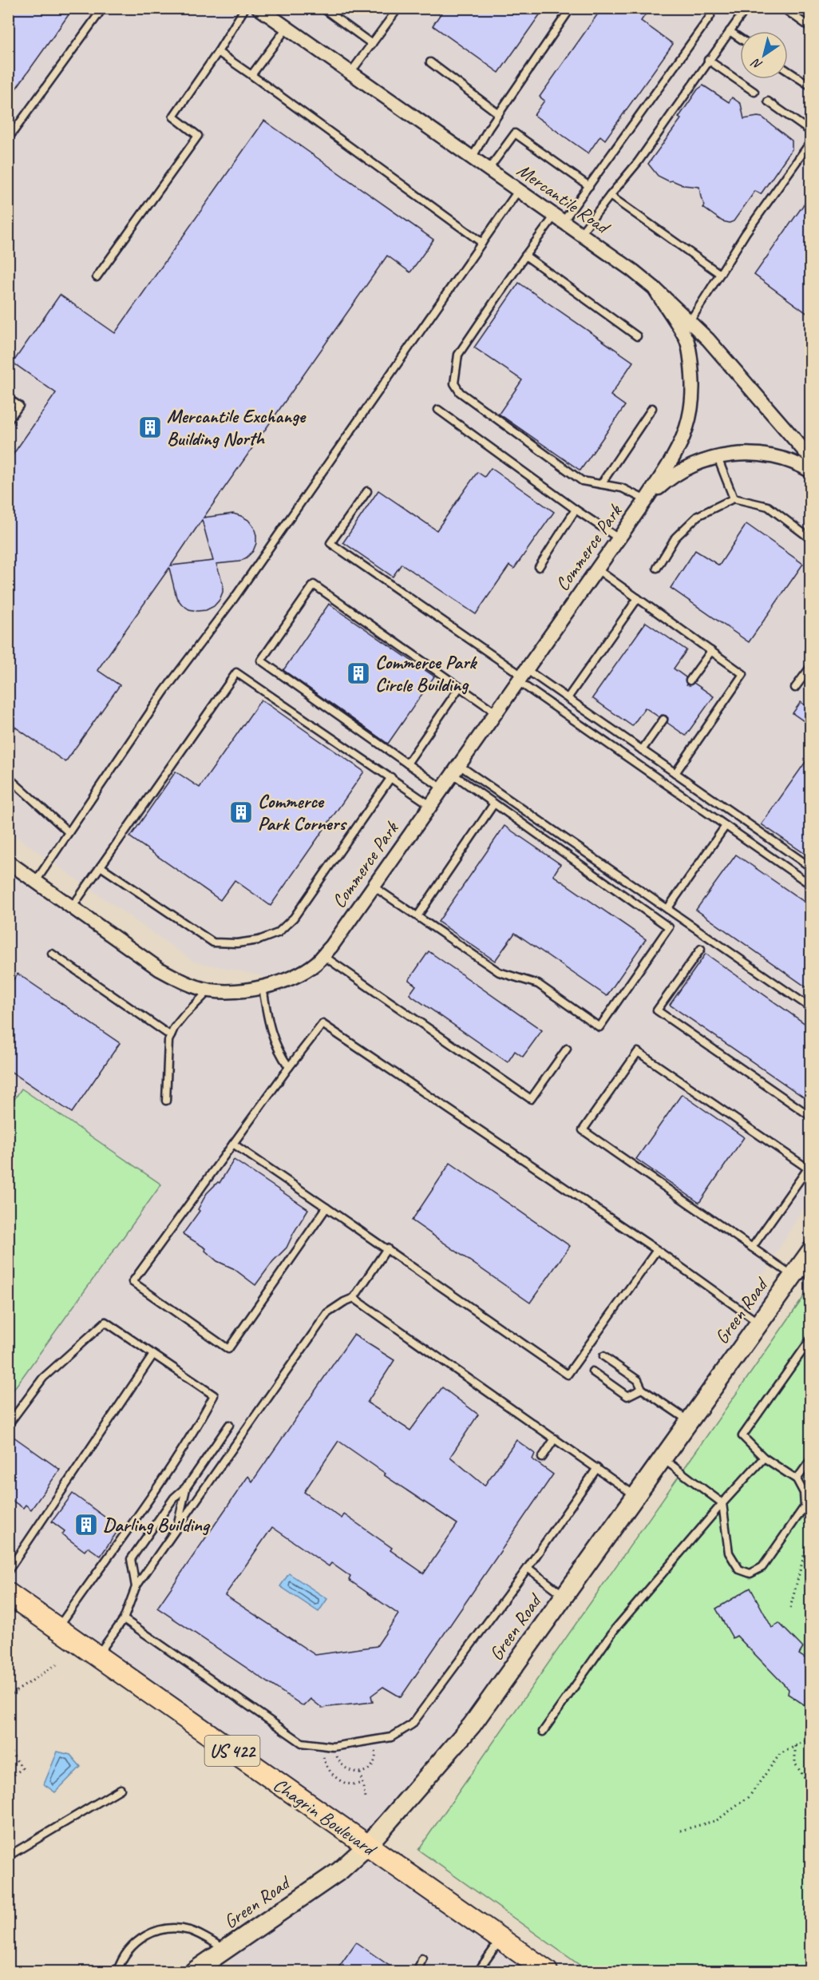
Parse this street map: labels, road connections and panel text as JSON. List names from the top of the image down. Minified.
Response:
{"streets":{"main road":["Green Road","US 422","Chagrin Boulevard"],"street":["Mercantile Road","Commerce Park"]},"crossings":[["Mercantile Road","Commerce Park"],["Green Road","Chagrin Boulevard"]],"places":{"building":["Mercantile Exchange Building North","Commerce Park Circle Building","Commerce Park Corners","Darling Building"]},"north":"bottom left"}
